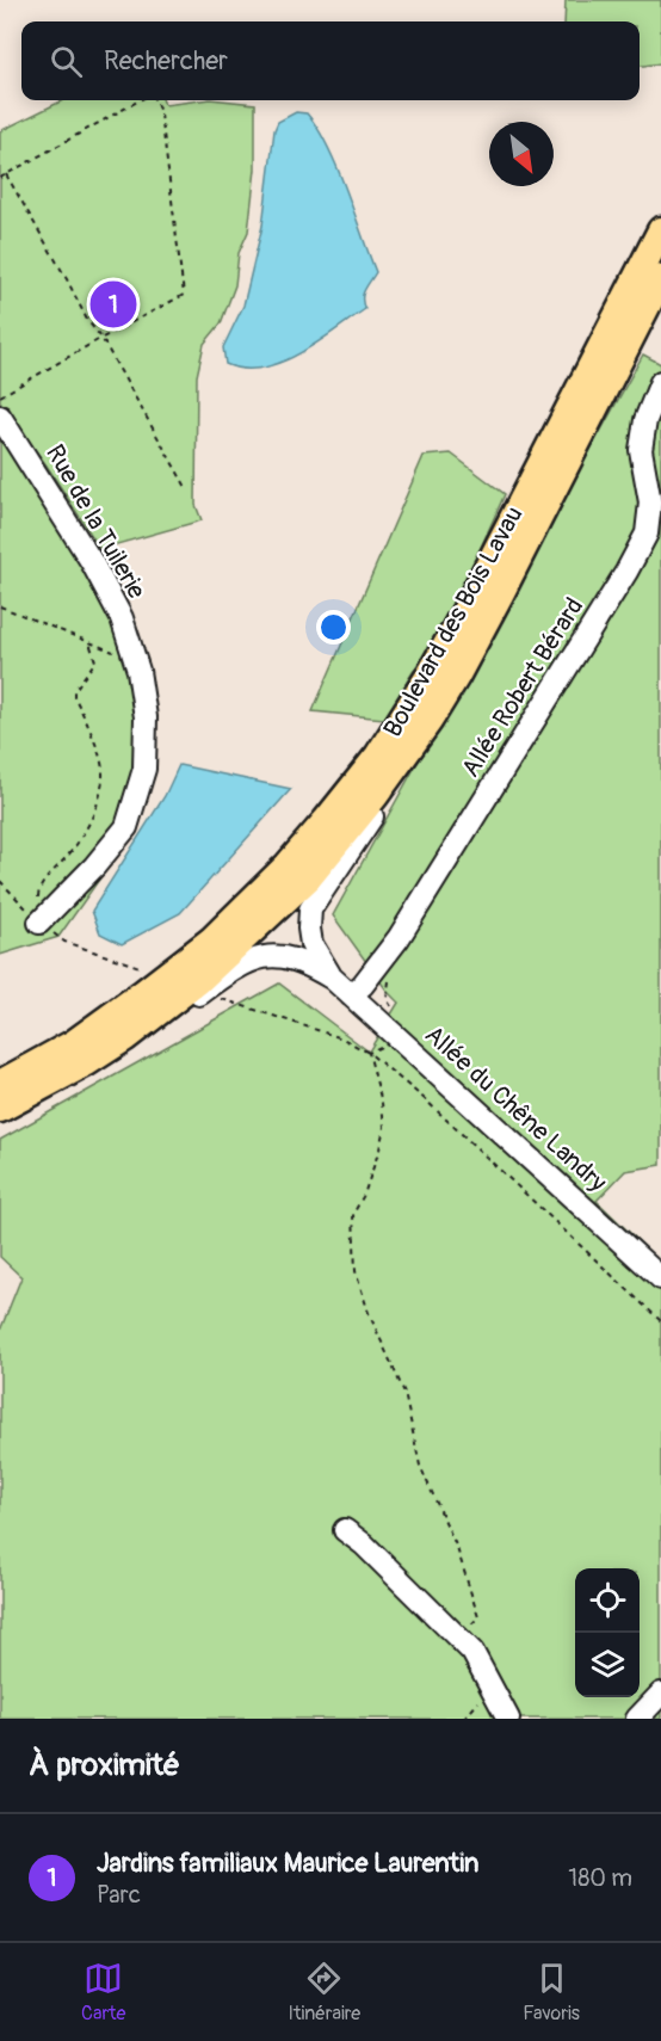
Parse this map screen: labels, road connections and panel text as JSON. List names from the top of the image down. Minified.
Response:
{"streets":{"main road":["Boulevard des Bois Lavau"],"street":["Rue de la Tuilerie","Allée Robert Bérard","Allée du Chêne Landry"]},"crossings":[["Boulevard des Bois Lavau","Allée du Chêne Landry"],["Allée Robert Bérard","Allée du Chêne Landry"]],"north":"bottom right","page":{"search":"Rechercher","pins":"1","heading":"À proximité","list":[{"mark":"1","name":"Jardins familiaux Maurice Laurentin","note":"Parc","value":"180 m"}],"nav":["Carte","Itinéraire","Favoris"]}}
